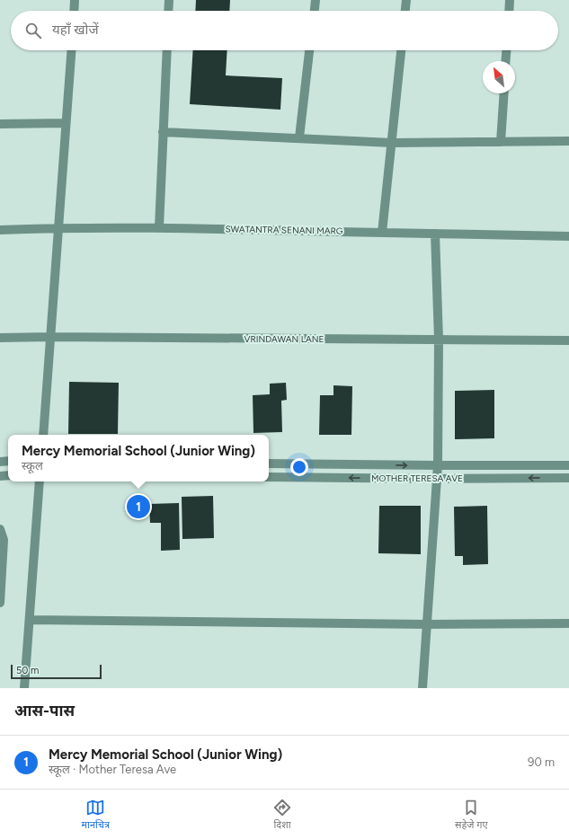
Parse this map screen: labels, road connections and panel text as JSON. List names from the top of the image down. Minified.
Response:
{"streets":{"street":["SWATANTRA SENANI MARG","VRINDAWAN LANE","MOTHER TERESA AVE"]},"scale_bar":"50 m","north":"top left","page":{"search":"यहाँ खोजें","popup":["Mercy Memorial School (Junior Wing)","स्कूल"],"pins":"1","scale":"50 m","heading":"आस-पास","list":[{"mark":"1","name":"Mercy Memorial School (Junior Wing)","note":"स्कूल · Mother Teresa Ave","value":"90 m"}],"nav":["मानचित्र","दिशा","सहेजे गए"]}}
